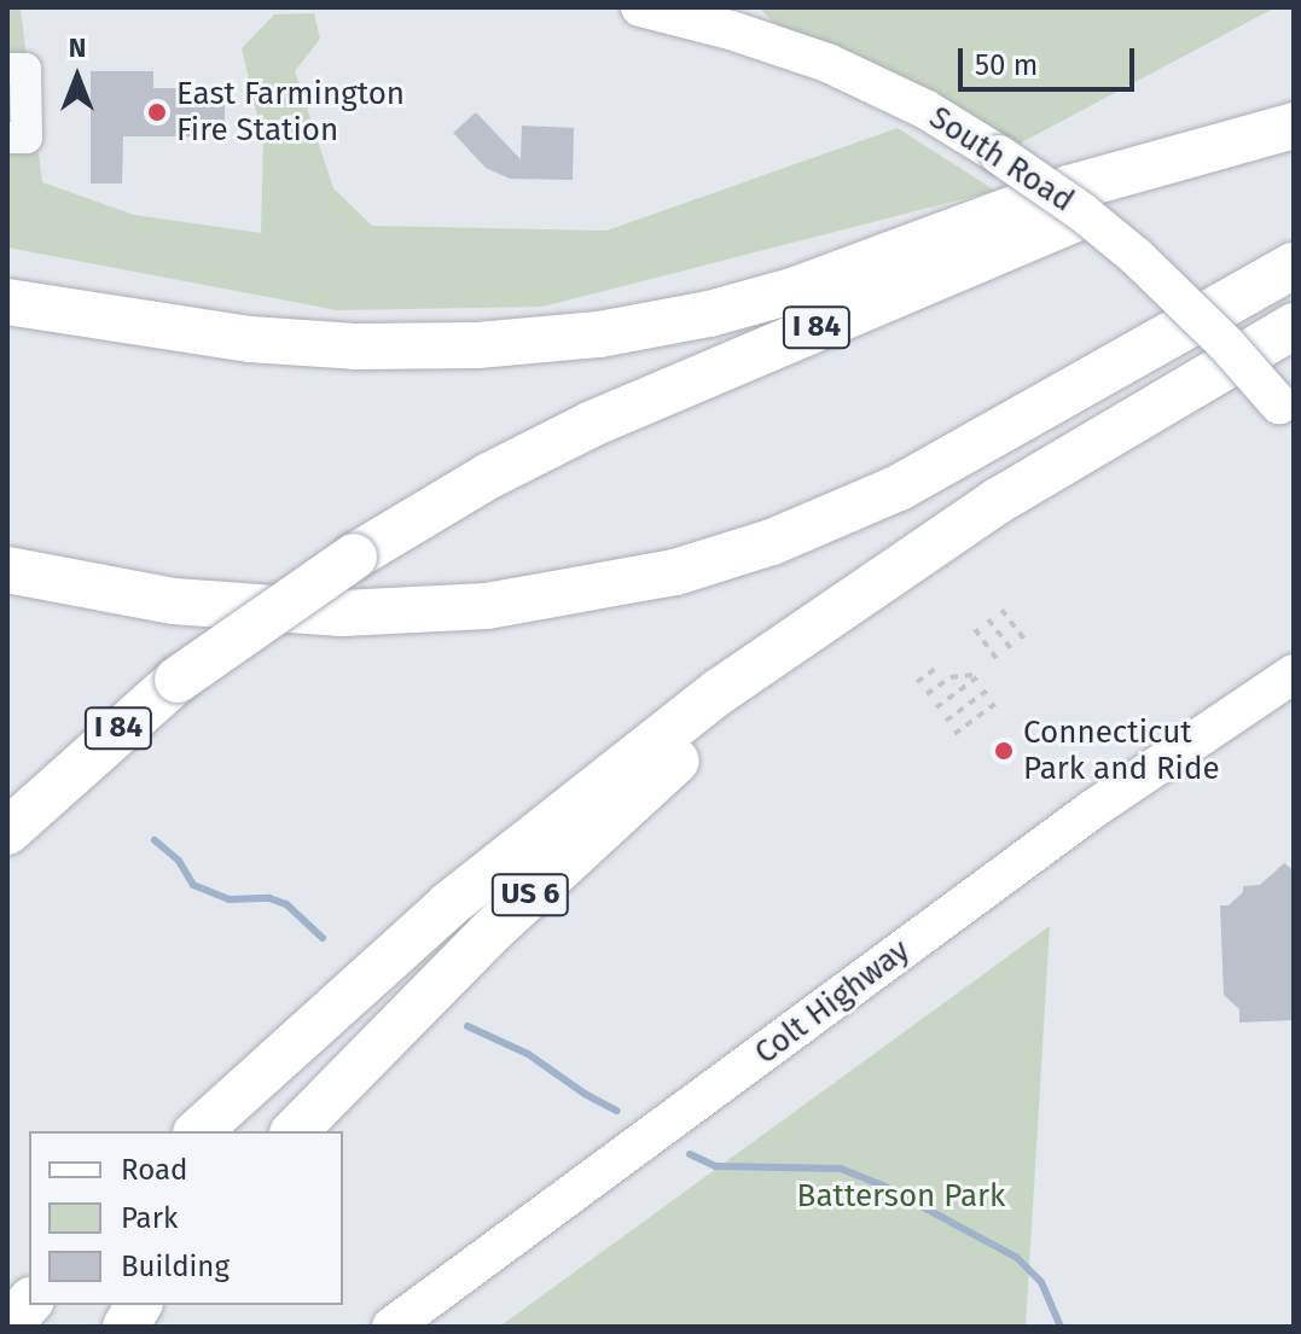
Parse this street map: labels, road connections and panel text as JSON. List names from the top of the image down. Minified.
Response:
{"streets":{"highway":["I 84","US 6"],"main road":["South Road","Colt Highway"]},"parks":["Batterson Park"],"places":["East Farmington Fire Station","Connecticut Park and Ride"],"legend":["Road","Park","Building"],"scale_bar":"50 m","north":"top"}
